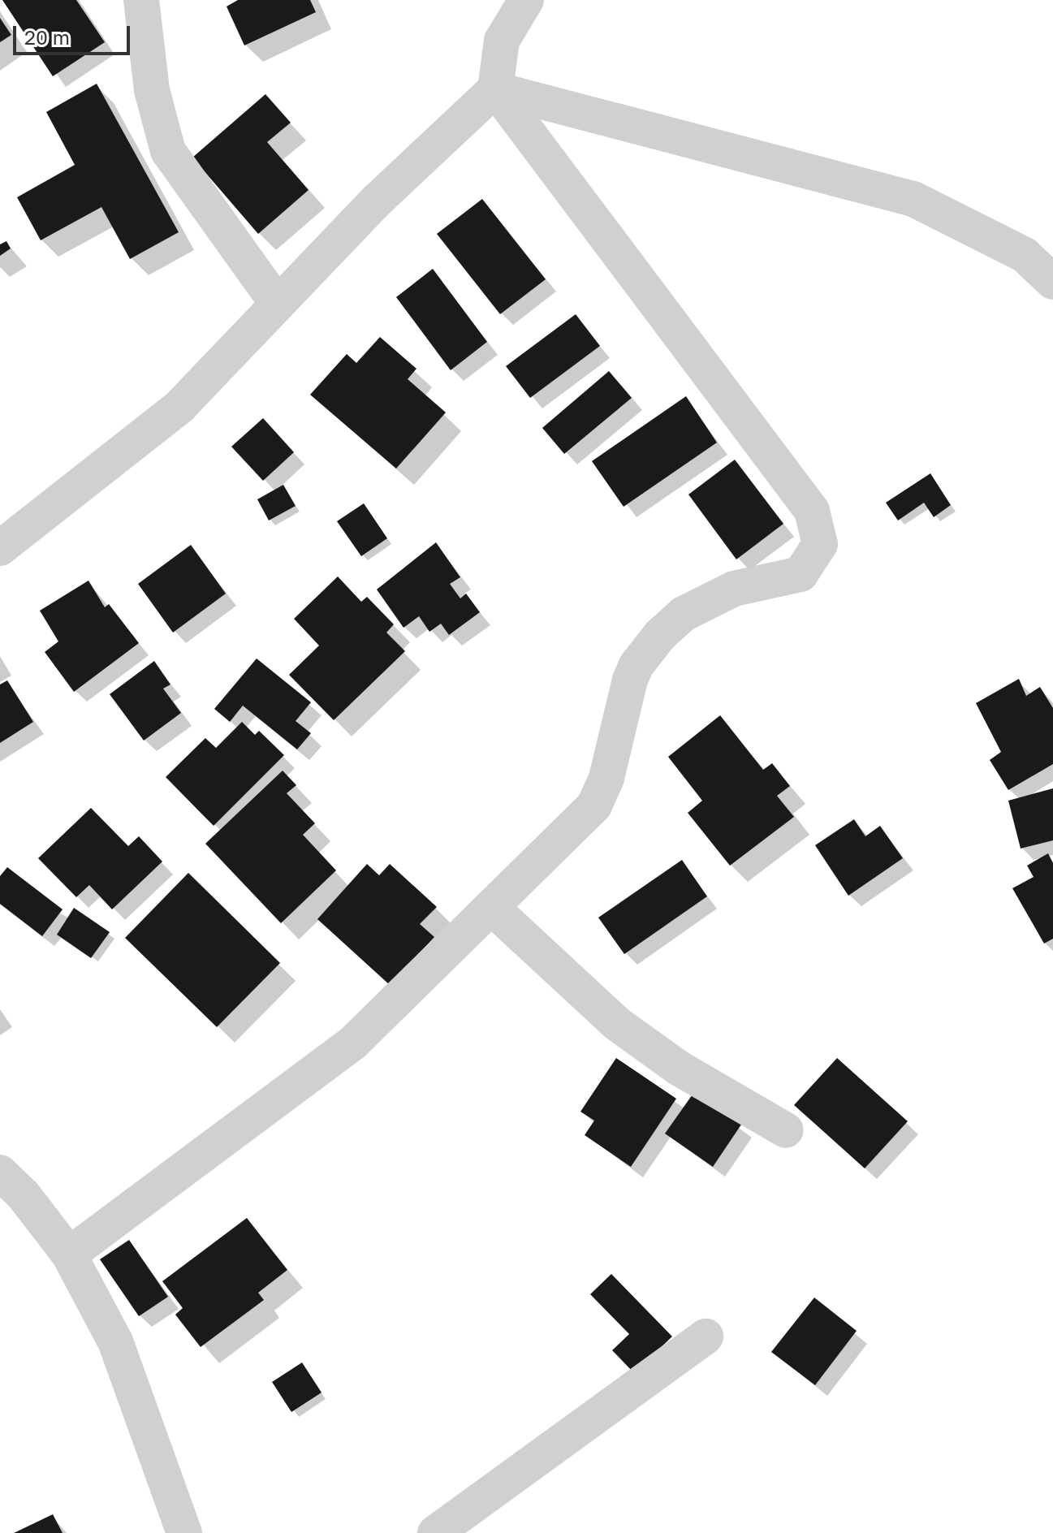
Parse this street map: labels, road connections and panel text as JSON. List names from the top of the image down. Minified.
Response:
{"scale_bar":"20 m"}
